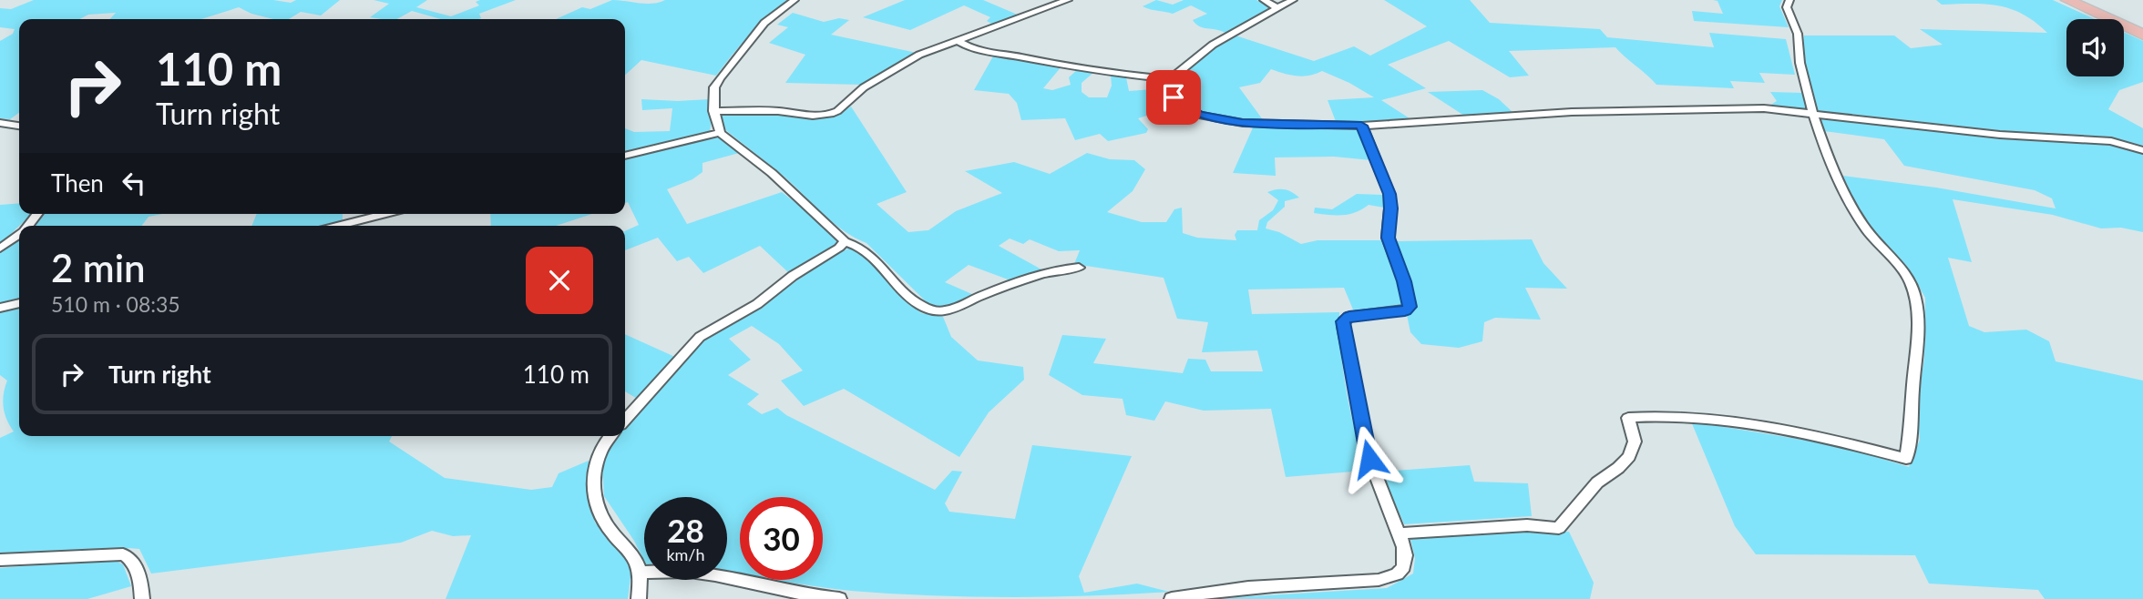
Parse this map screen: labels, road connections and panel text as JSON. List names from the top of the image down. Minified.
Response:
{"page":{"turn":["110 m","Turn right"],"then":"Then","heading":["2 min","510 m · 08:35"],"list":[{"name":"Turn right","value":"110 m"}],"speed":"28 km/h","limit":"30"}}
